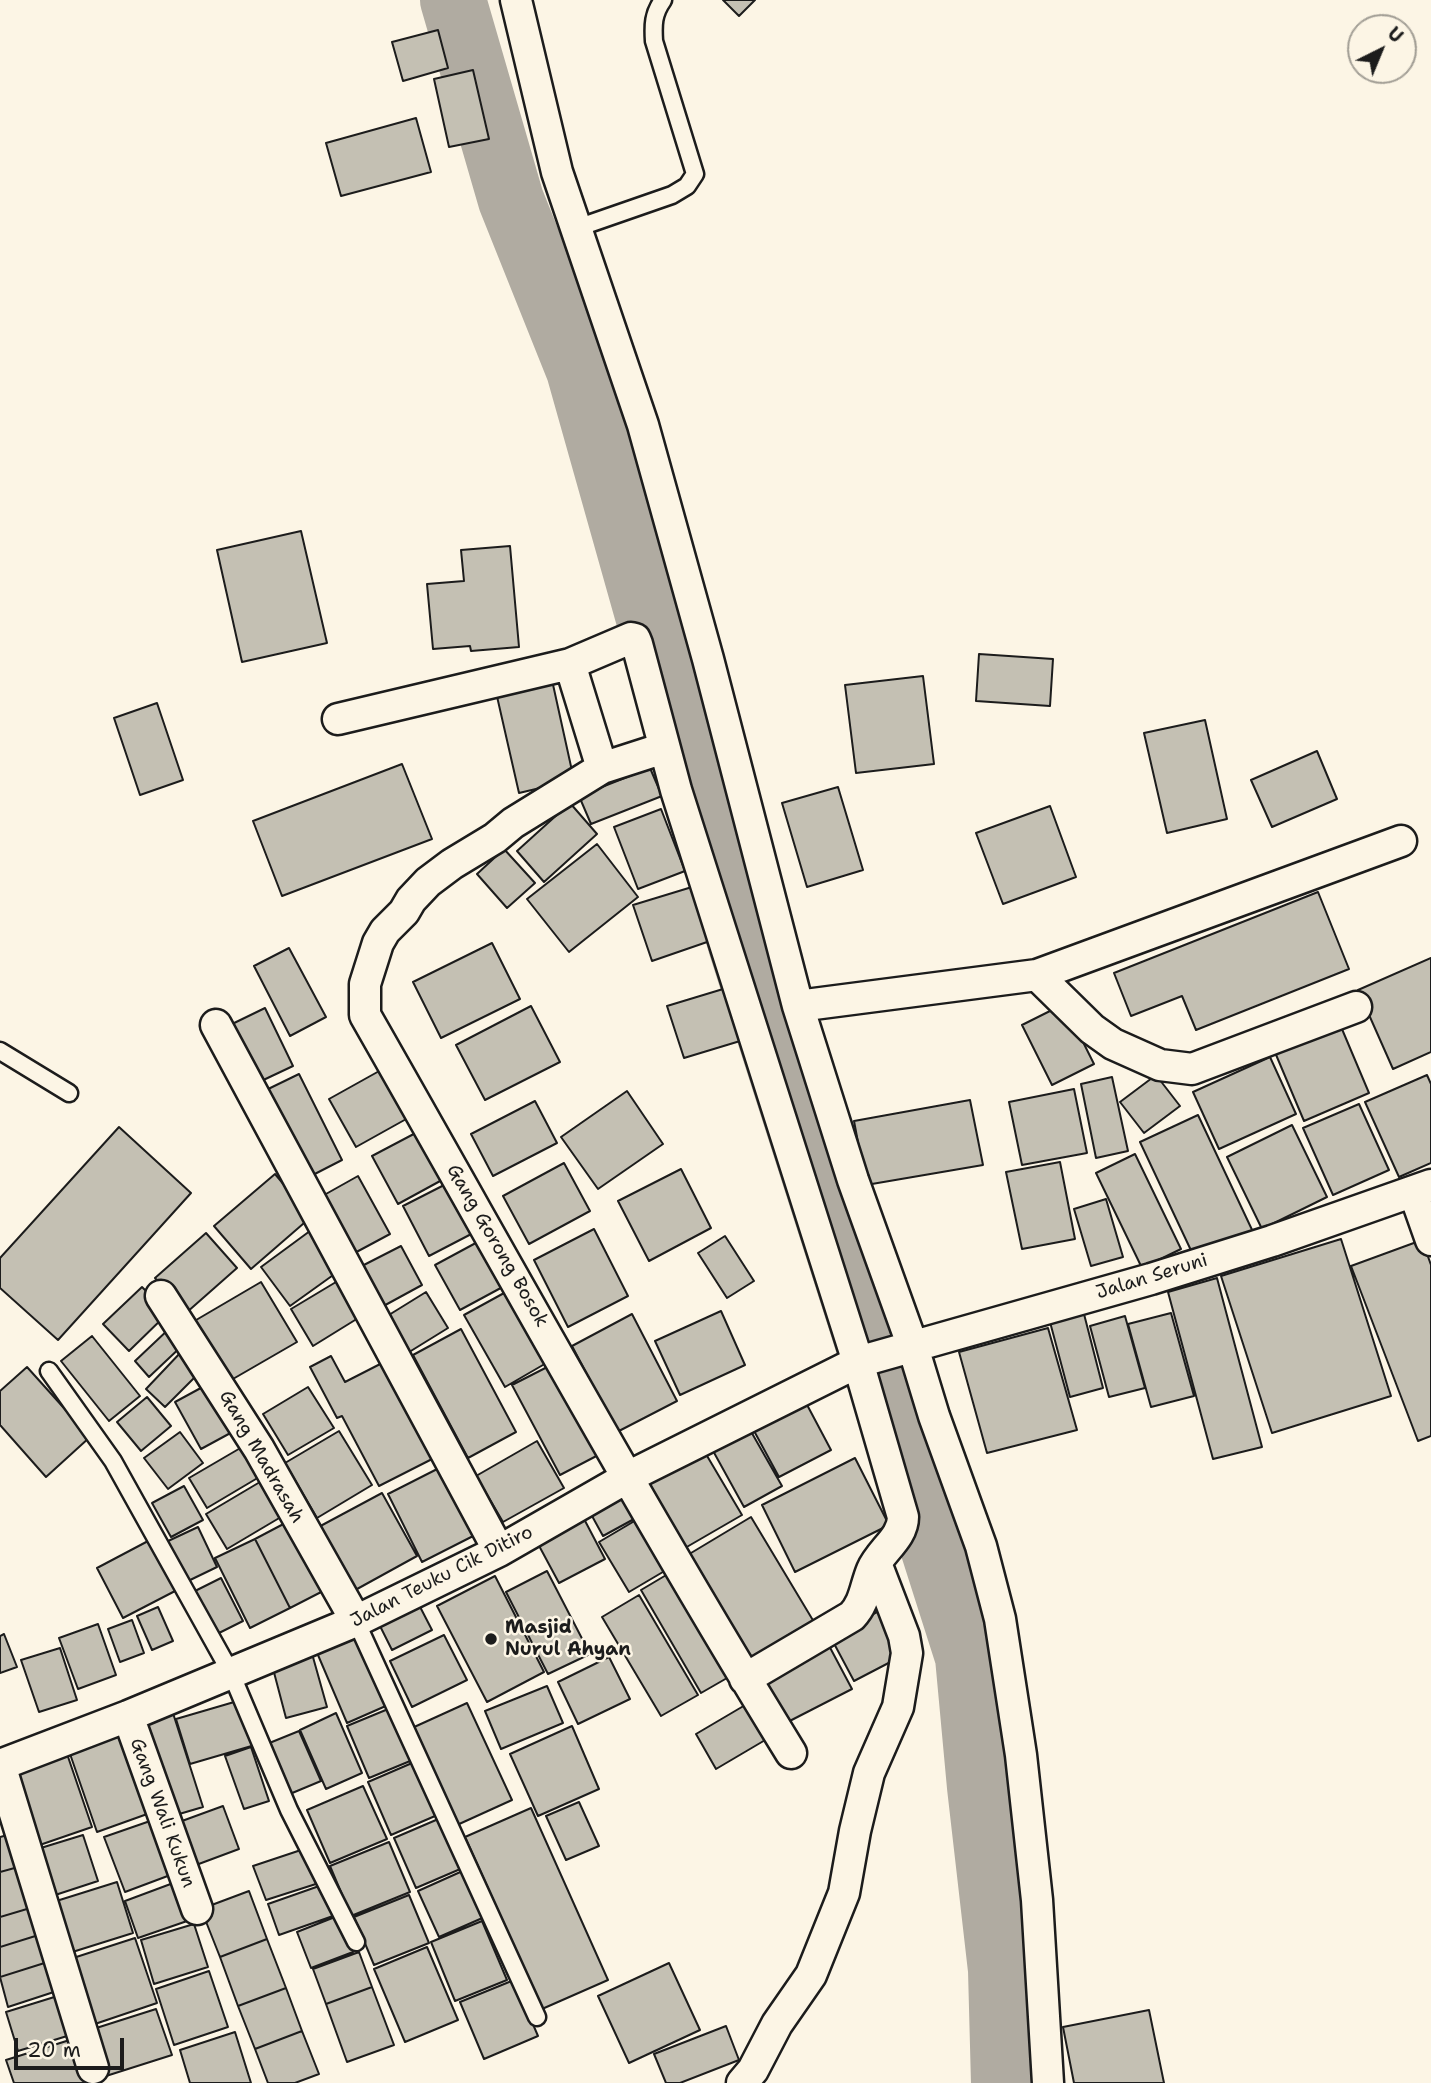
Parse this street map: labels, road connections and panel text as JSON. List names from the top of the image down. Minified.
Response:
{"streets":{"street":["Gang Gorong Bosok","Jalan Seruni","Gang Madrasah","Jalan Teuku Cik Ditiro","Gang Wali Kukun"]},"crossings":[["Gang Gorong Bosok","Jalan Teuku Cik Ditiro"],["Jalan Seruni","Jalan Teuku Cik Ditiro"],["Gang Madrasah","Jalan Teuku Cik Ditiro"],["Jalan Teuku Cik Ditiro","Gang Wali Kukun"]],"places":["Masjid Nurul Ahyan"],"scale_bar":"20 m","north":"top right"}
